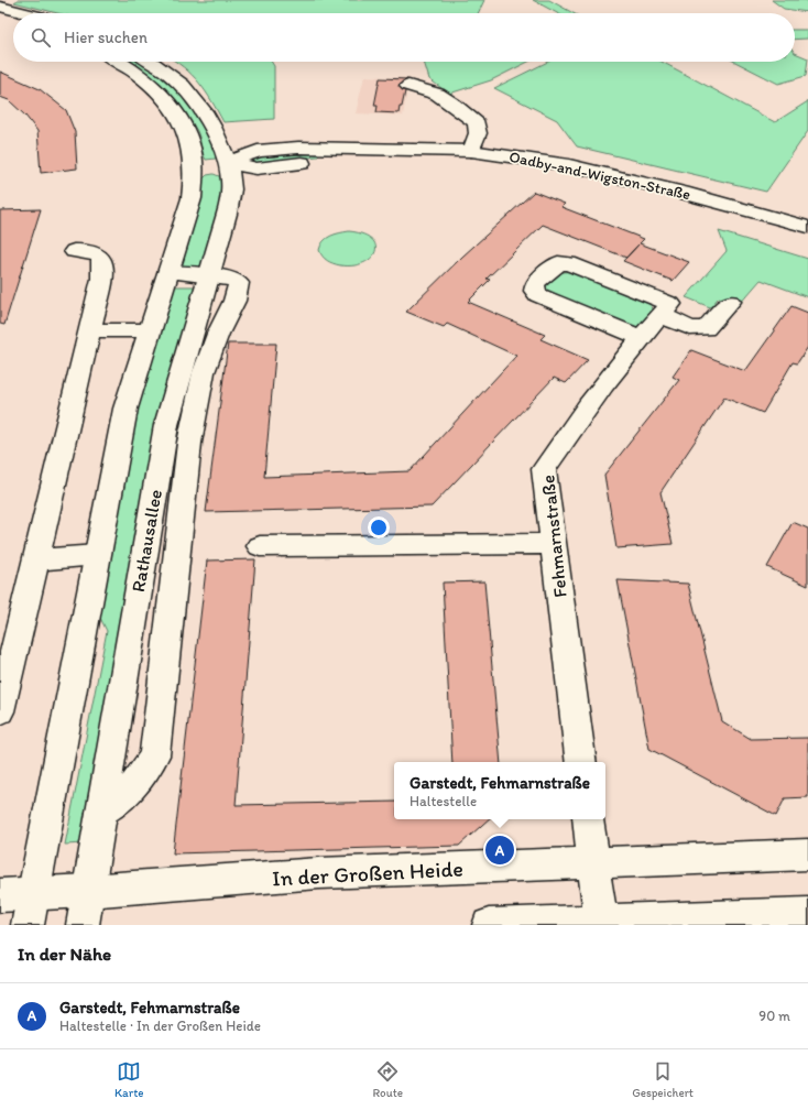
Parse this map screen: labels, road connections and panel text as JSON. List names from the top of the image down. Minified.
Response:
{"streets":{"main road":["Oadby-and-Wigston-Straße","Fehmarnstraße","Rathausallee","In der Großen Heide"]},"crossings":[["Oadby-and-Wigston-Straße","Rathausallee"],["Rathausallee","In der Großen Heide"]],"page":{"search":"Hier suchen","popup":["Garstedt, Fehmarnstraße","Haltestelle"],"pins":"A","heading":"In der Nähe","list":[{"mark":"A","name":"Garstedt, Fehmarnstraße","note":"Haltestelle · In der Großen Heide","value":"90 m"}],"nav":["Karte","Route","Gespeichert"]}}
